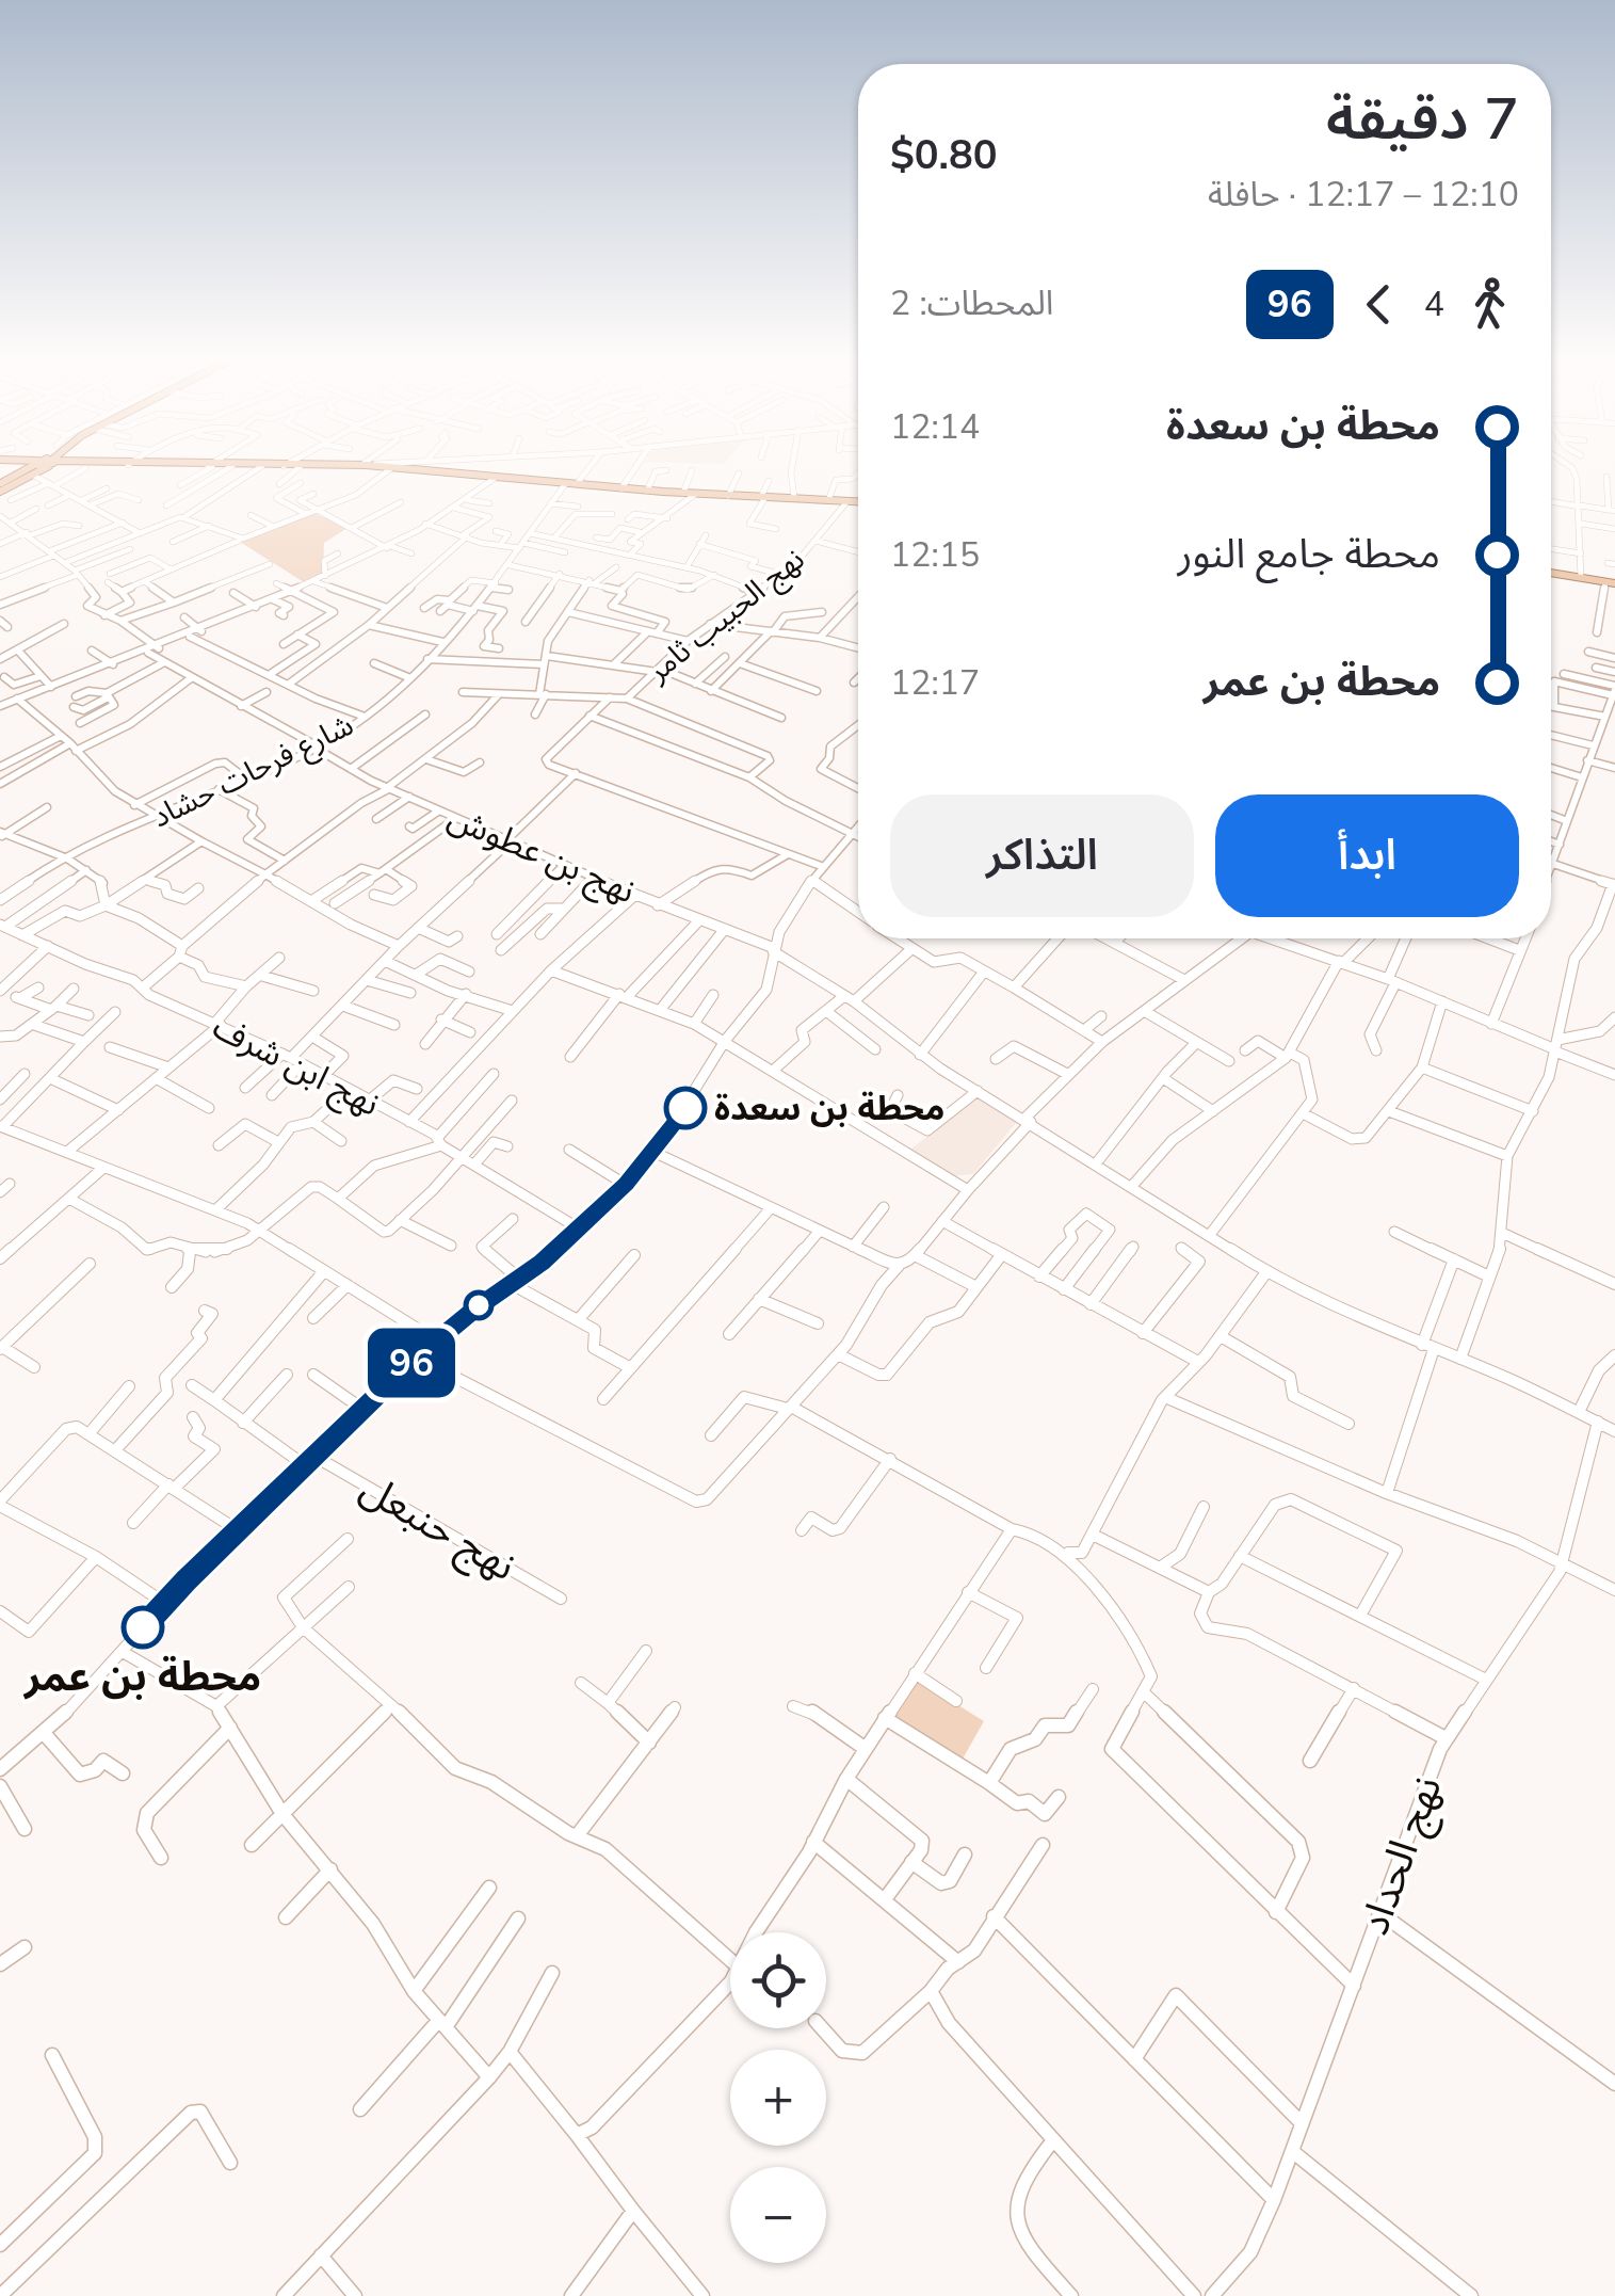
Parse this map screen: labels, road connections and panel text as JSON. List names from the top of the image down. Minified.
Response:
{"streets":{"street":["نهج الحبيب ثامر","شارع فرحات حشاد","نهج بن عطوش","نهج ابن شرف","نهج حنبعل","نهج الحداد"]},"crossings":[["شارع فرحات حشاد","نهج بن عطوش"],["نهج بن عطوش","نهج الحداد"]],"places":["محطة بن سعدة","محطة بن عمر"],"lines":["bus line 96"],"page":{"on_map":"96","heading":["7 دقيقة","12:10 – 12:17 · حافلة","$0.80"],"legs":["4","96","المحطات: 2"],"list":[{"name":"محطة بن سعدة","value":"12:14"},{"name":"محطة جامع النور","value":"12:15"},{"name":"محطة بن عمر","value":"12:17"}],"buttons":["ابدأ","التذاكر"],"map_buttons":["+","−"]}}
